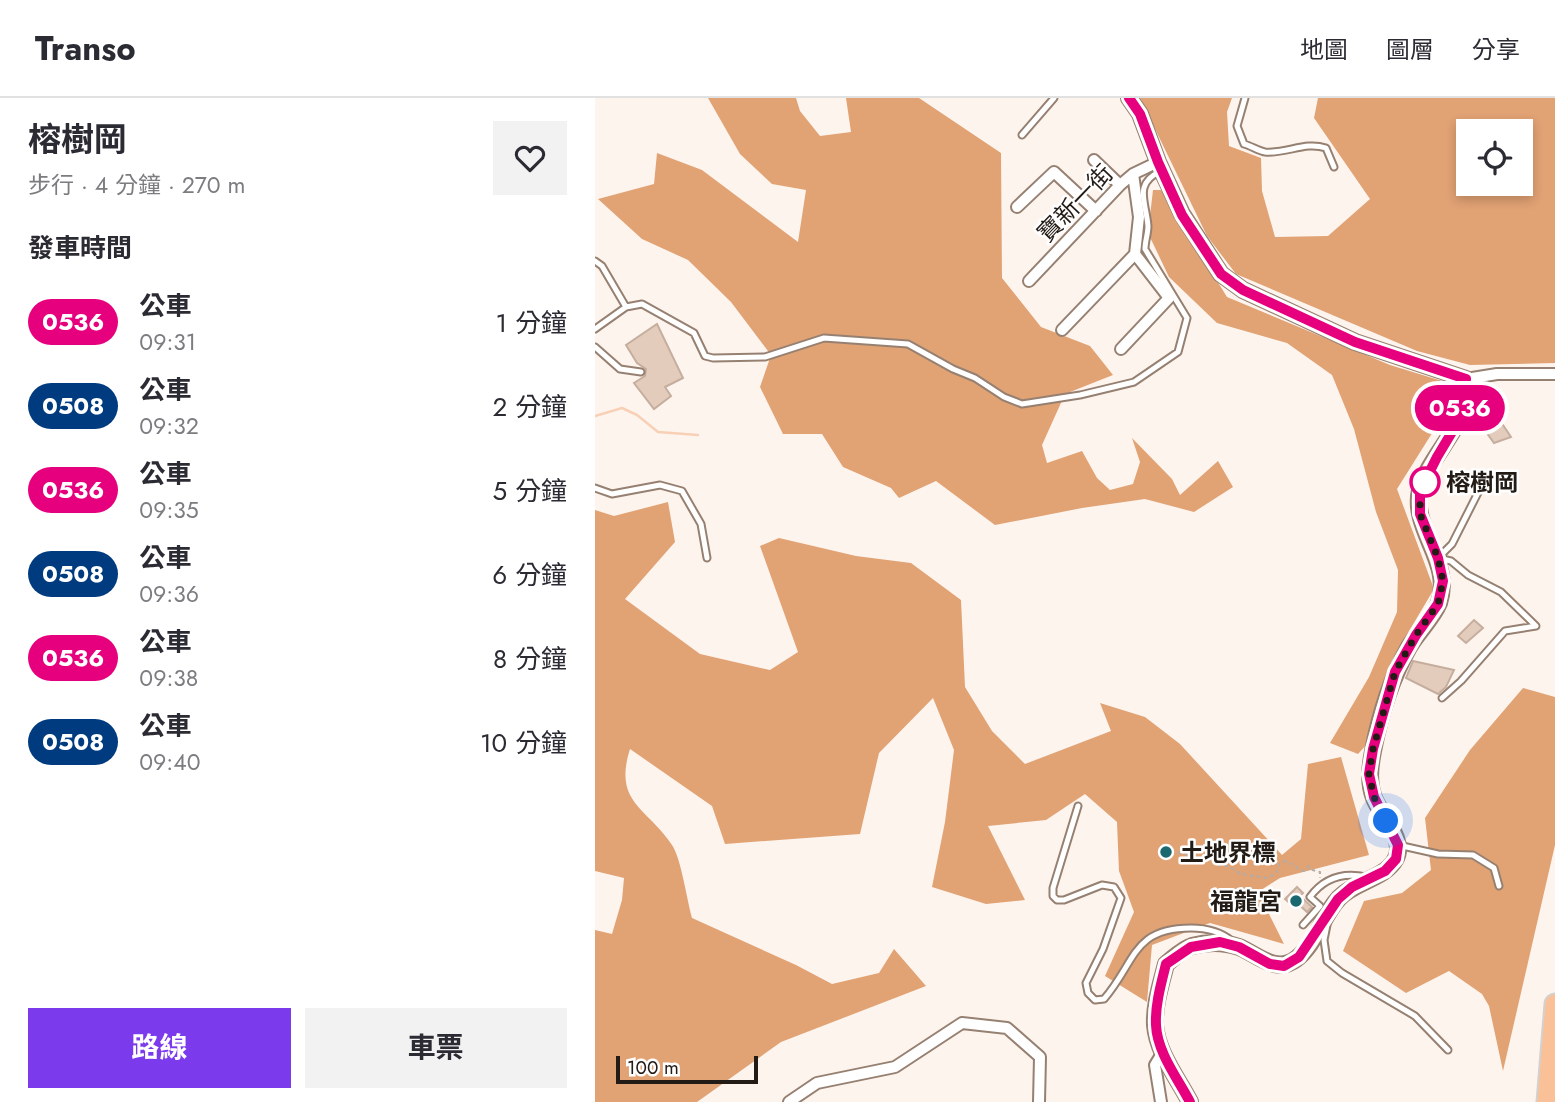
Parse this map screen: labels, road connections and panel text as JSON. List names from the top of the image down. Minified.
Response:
{"streets":{"street":["寶新一街"]},"places":["榕樹岡","土地界標","福龍宮"],"lines":["bus line 0536"],"scale_bar":"100 m","page":{"header":"Transo","nav":["地圖","圖層","分享"],"heading":[["榕樹岡","步行 · 4 分鐘 · 270 m"],"發車時間"],"on_map":"0536","list":[{"mark":"0536","name":"公車","note":"09:31","value":"1 分鐘"},{"mark":"0508","name":"公車","note":"09:32","value":"2 分鐘"},{"mark":"0536","name":"公車","note":"09:35","value":"5 分鐘"},{"mark":"0508","name":"公車","note":"09:36","value":"6 分鐘"},{"mark":"0536","name":"公車","note":"09:38","value":"8 分鐘"},{"mark":"0508","name":"公車","note":"09:40","value":"10 分鐘"}],"buttons":["路線","車票"],"scale":"100 m"}}
